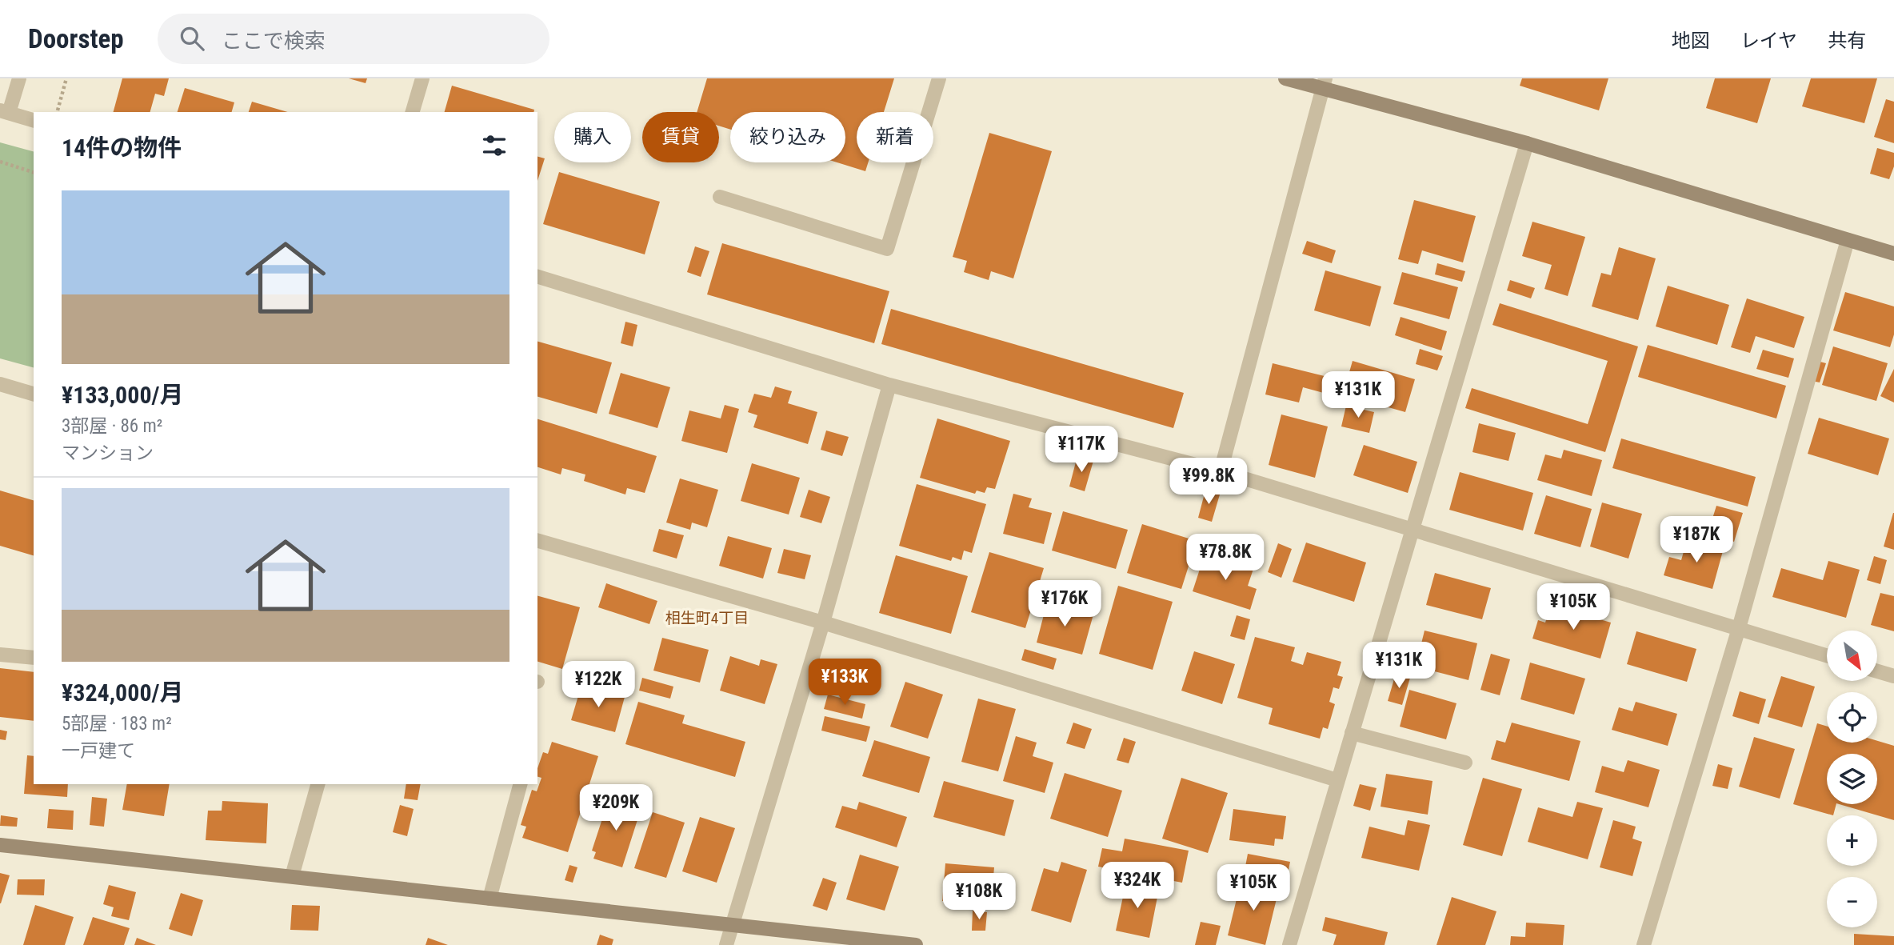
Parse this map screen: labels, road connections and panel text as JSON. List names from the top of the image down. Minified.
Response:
{"districts":["相生町4丁目"],"north":"bottom right","page":{"header":"Doorstep","search":"ここで検索","nav":["地図","レイヤ","共有"],"chip":["購入","賃貸","絞り込み","新着"],"heading":"14件の物件","list":[{"name":"¥133,000/月","note":"3部屋 · 86 m² · マンション"},{"name":"¥324,000/月","note":"5部屋 · 183 m² · 一戸建て"}],"price":["¥131K","¥117K","¥99.8K","¥187K","¥78.8K","¥176K","¥105K","¥131K","¥133K","¥122K","¥209K","¥324K","¥105K","¥108K"],"map_buttons":["+","−"]}}
